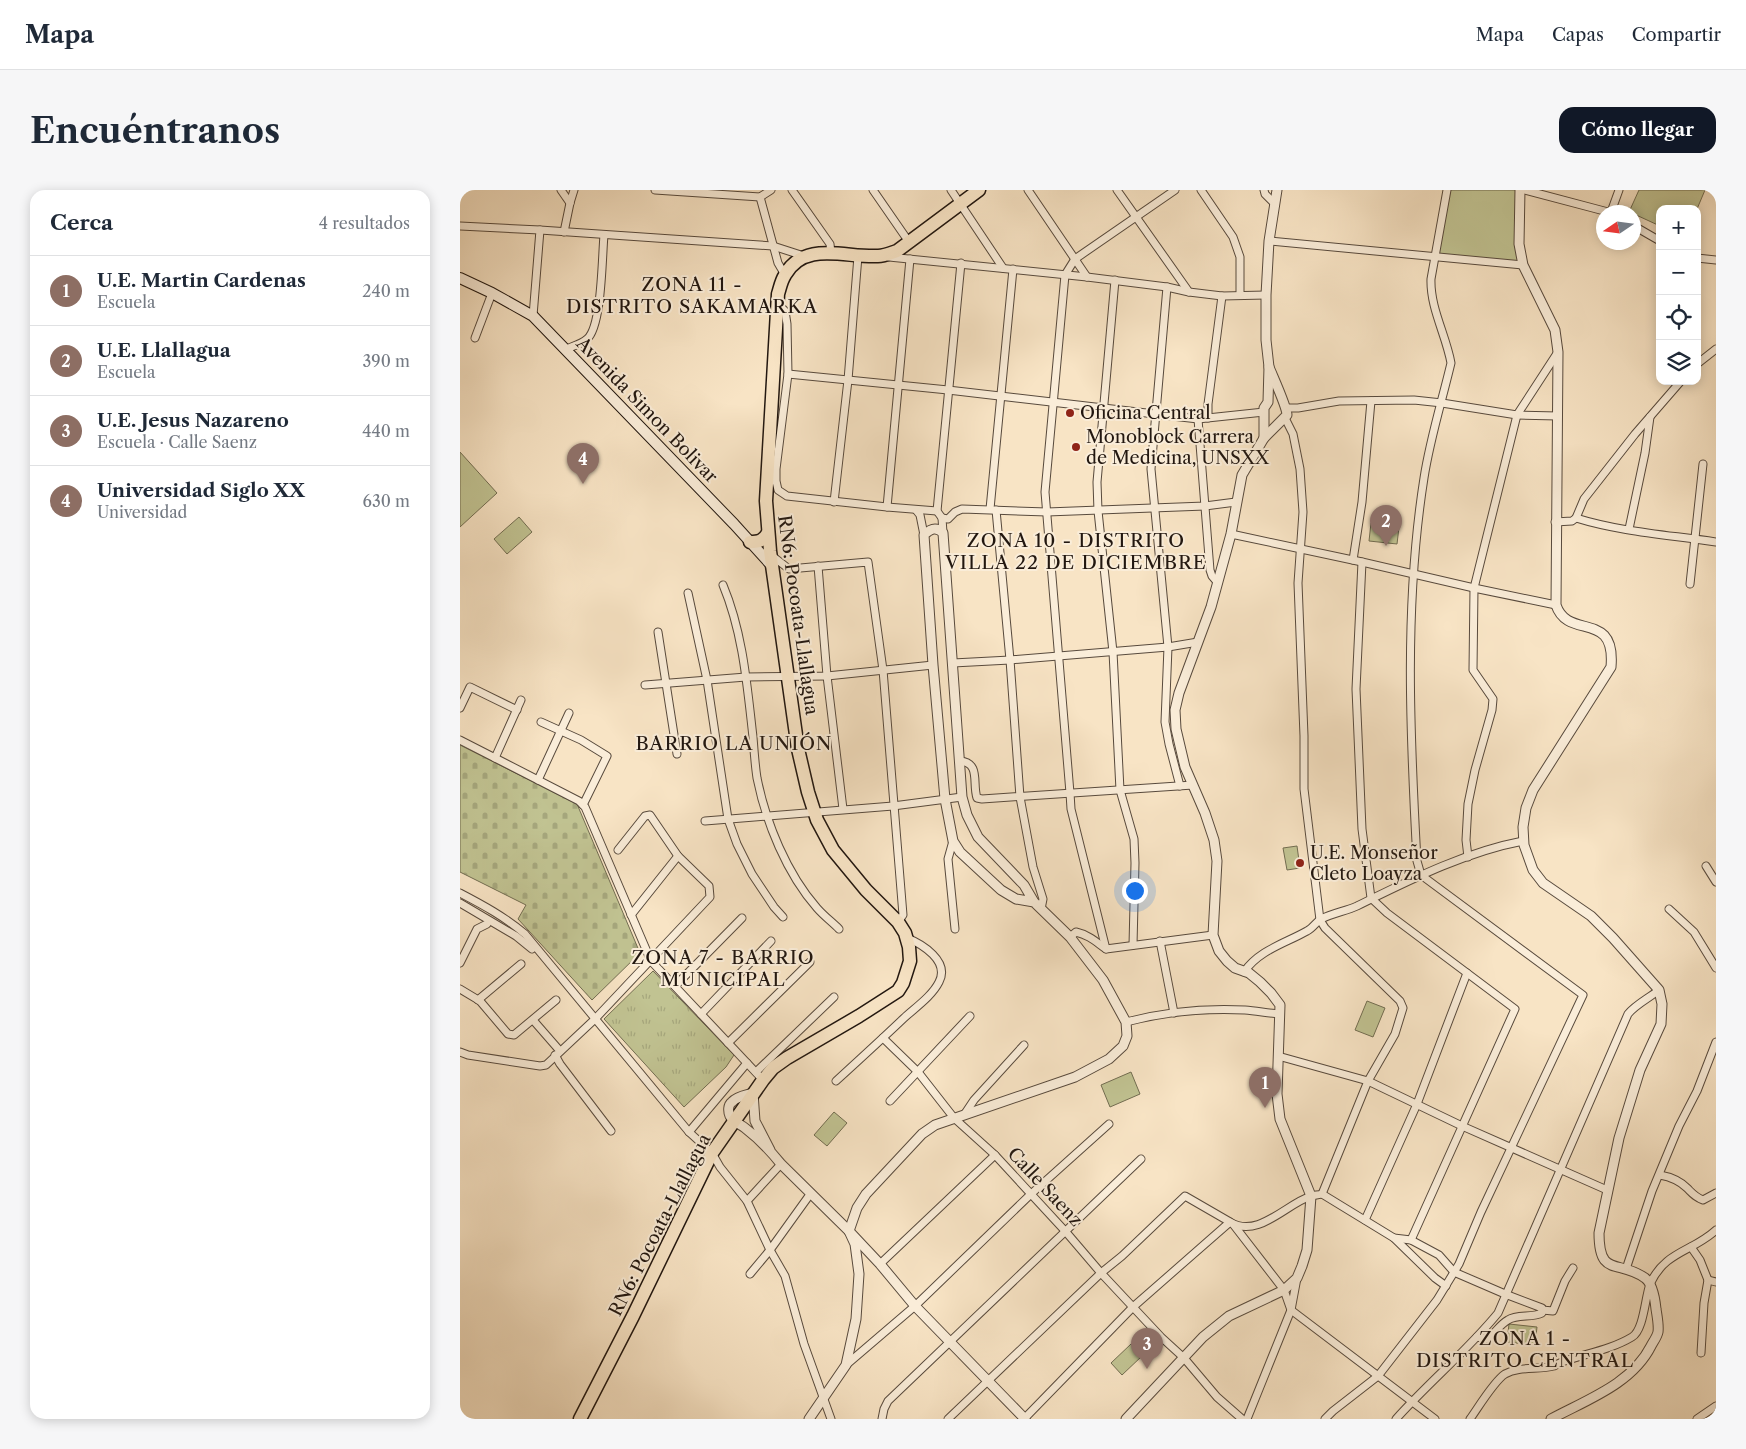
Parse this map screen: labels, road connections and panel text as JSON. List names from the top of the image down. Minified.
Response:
{"streets":{"highway":["RN6: Pocoata-Llallagua"],"main road":["Avenida Simon Bolivar"],"street":["Calle Saenz"]},"crossings":[["Avenida Simon Bolivar","RN6: Pocoata-Llallagua"]],"districts":["ZONA 11 - DISTRITO SAKAMARKA","ZONA 10 - DISTRITO VILLA 22 DE DICIEMBRE","BARRIO LA UNIÓN","ZONA 7 - BARRIO MUNICIPAL","ZONA 1 - DISTRITO CENTRAL"],"places":["Oficina Central","Monoblock Carrera de Medicina, UNSXX","U.E. Monseñor Cleto Loayza"],"north":"left","page":{"header":"Mapa","nav":["Mapa","Capas","Compartir"],"buttons":"Cómo llegar","title":"Encuéntranos","heading":["Cerca","4 resultados"],"map_buttons":["+","−"],"list":[{"mark":"1","name":"U.E. Martin Cardenas","note":"Escuela","value":"240 m"},{"mark":"2","name":"U.E. Llallagua","note":"Escuela","value":"390 m"},{"mark":"3","name":"U.E. Jesus Nazareno","note":"Escuela · Calle Saenz","value":"440 m"},{"mark":"4","name":"Universidad Siglo XX","note":"Universidad","value":"630 m"}],"pins":["4","2","1","3"]}}
